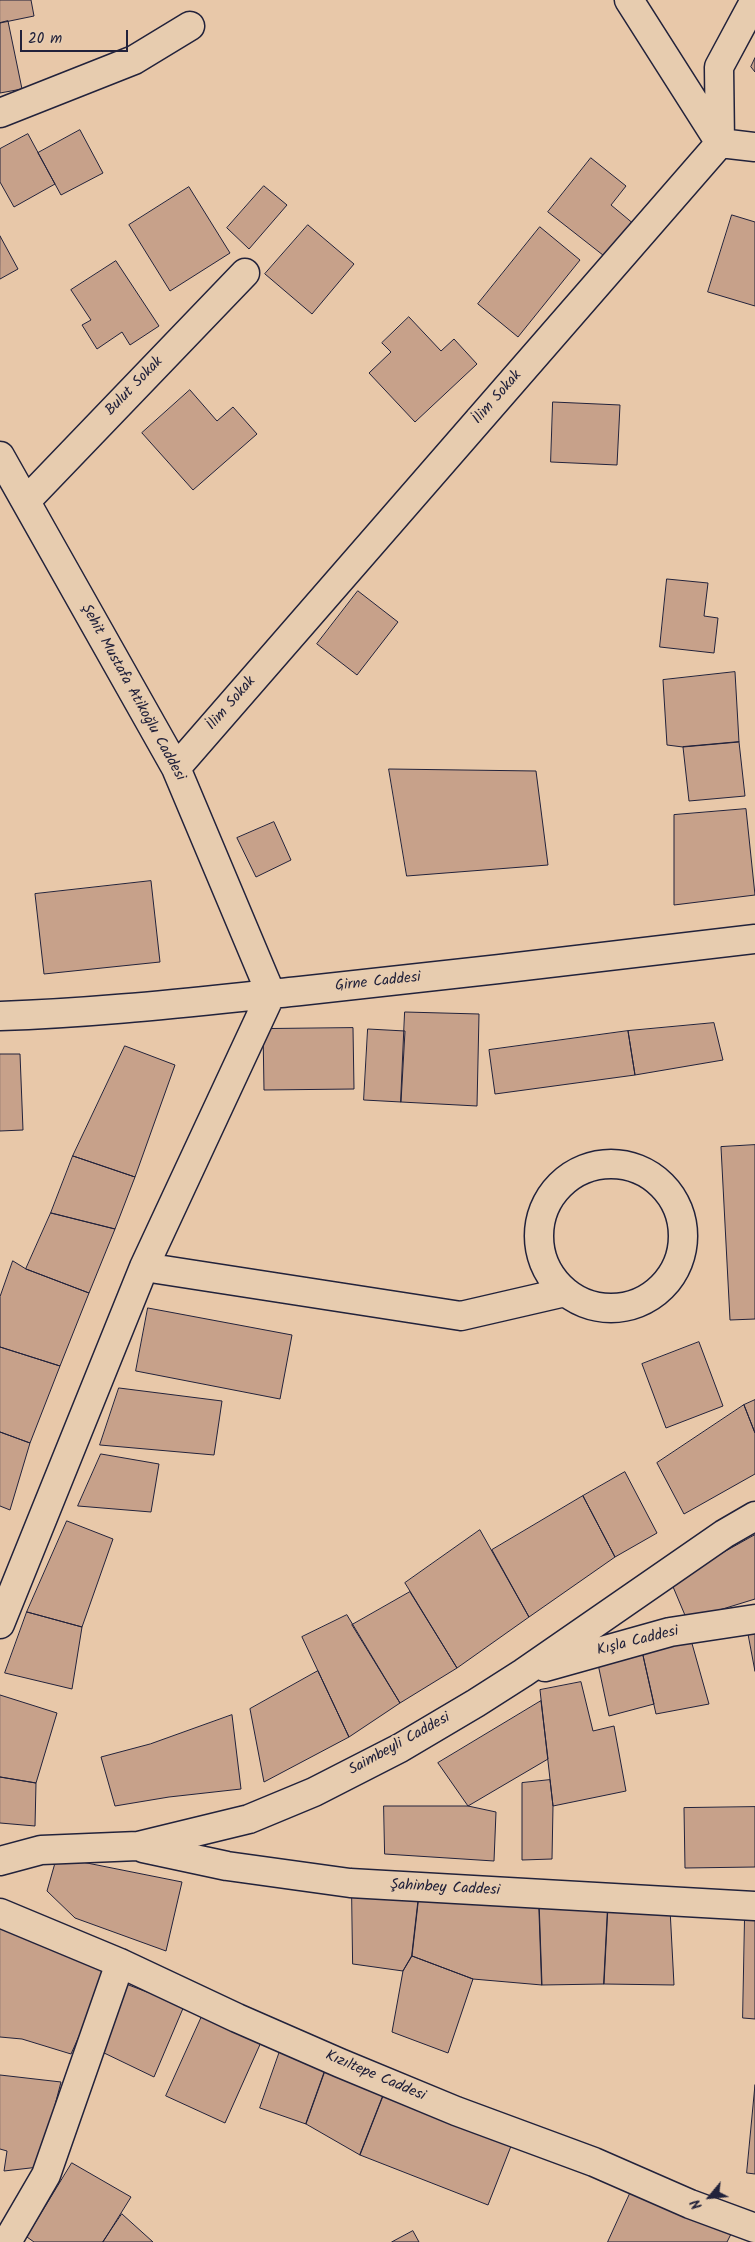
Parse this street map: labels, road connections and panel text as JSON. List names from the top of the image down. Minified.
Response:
{"streets":{"street":["Bulut Sokak","İlim Sokak","Şehit Mustafa Atikoğlu Caddesi","Girne Caddesi","Kışla Caddesi","Saimbeyli Caddesi","Şahinbey Caddesi","Kızıltepe Caddesi"]},"crossings":[["Bulut Sokak","Şehit Mustafa Atikoğlu Caddesi"],["İlim Sokak","Şehit Mustafa Atikoğlu Caddesi"],["Şehit Mustafa Atikoğlu Caddesi","Girne Caddesi"],["Kışla Caddesi","Saimbeyli Caddesi"],["Saimbeyli Caddesi","Şahinbey Caddesi"]],"scale_bar":"20 m","north":"bottom left"}
